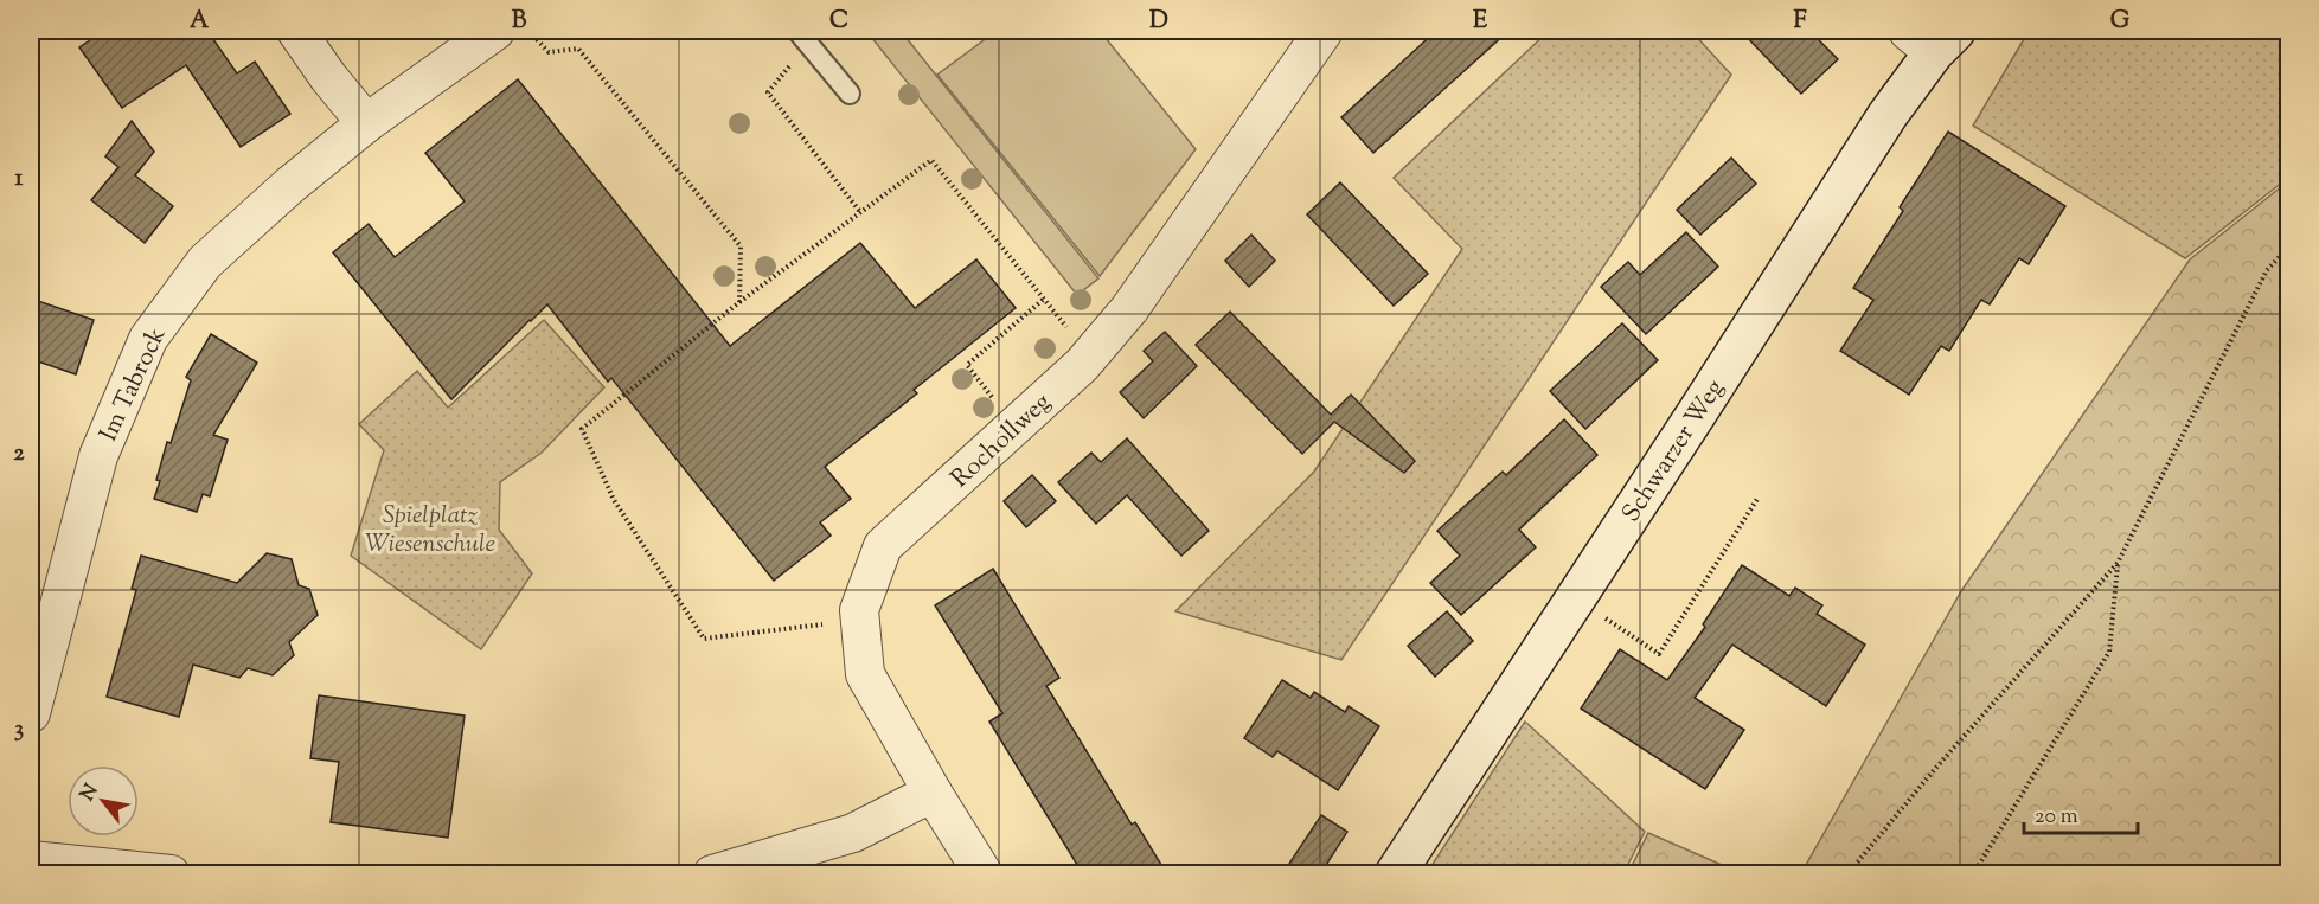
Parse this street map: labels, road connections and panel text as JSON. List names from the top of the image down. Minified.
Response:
{"streets":{"street":["Im Tabrock","Rochollweg","Schwarzer Weg"]},"parks":["Spielplatz Wiesenschule"],"scale_bar":"20 m","north":"top left","grid":{"columns":["A","B","C","D","E","F","G"],"rows":["1","2","3"]}}
